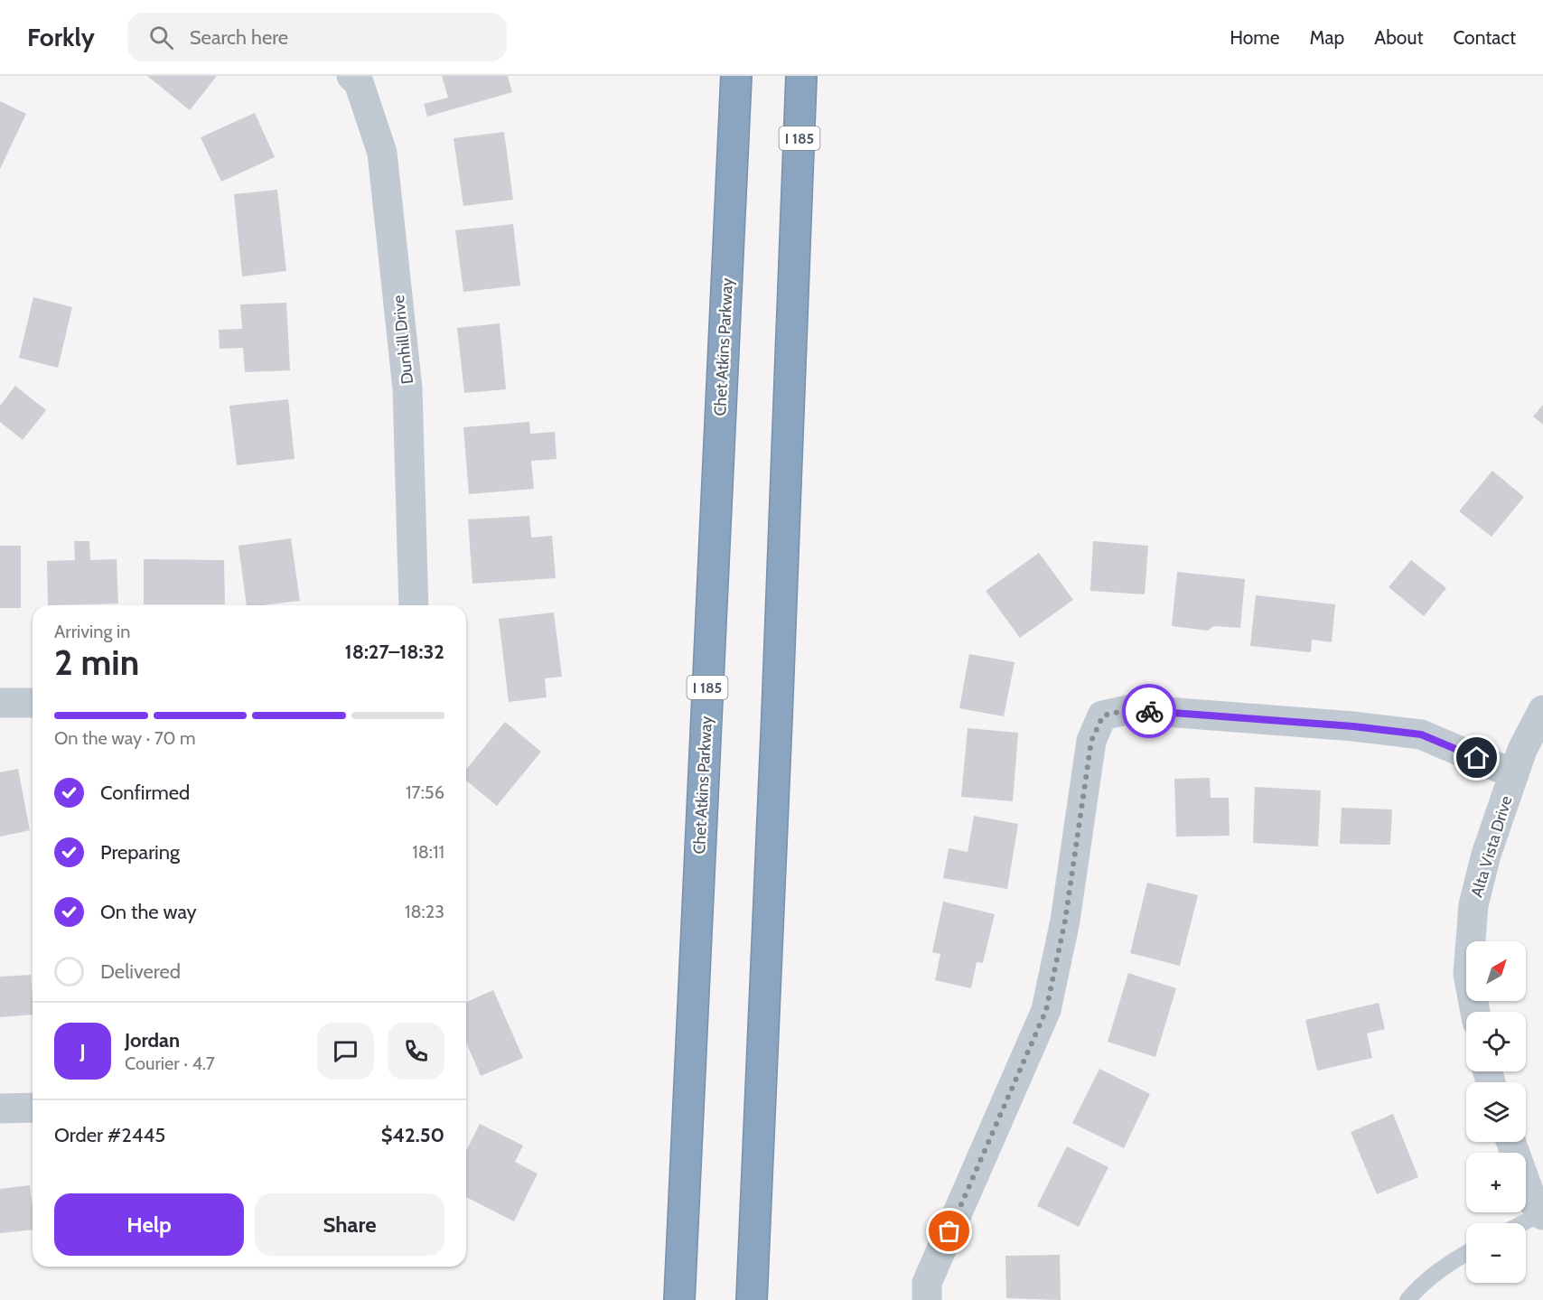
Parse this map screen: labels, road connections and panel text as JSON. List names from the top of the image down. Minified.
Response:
{"streets":{"highway":["I 185","Chet Atkins Parkway"],"street":["Dunhill Drive","Alta Vista Drive"]},"north":"top right","page":{"header":"Forkly","search":"Search here","nav":["Home","Map","About","Contact"],"heading":["2 min","Arriving in","18:27–18:32"],"panel":["Jordan","Courier · 4.7","Order #2445","$42.50"],"bar":"On the way · 70 m","list":[["Confirmed","17:56"],["Preparing","18:11"],["On the way","18:23"],"Delivered"],"map_buttons":["+","−"],"round":"J","buttons":["Help","Share"]}}
